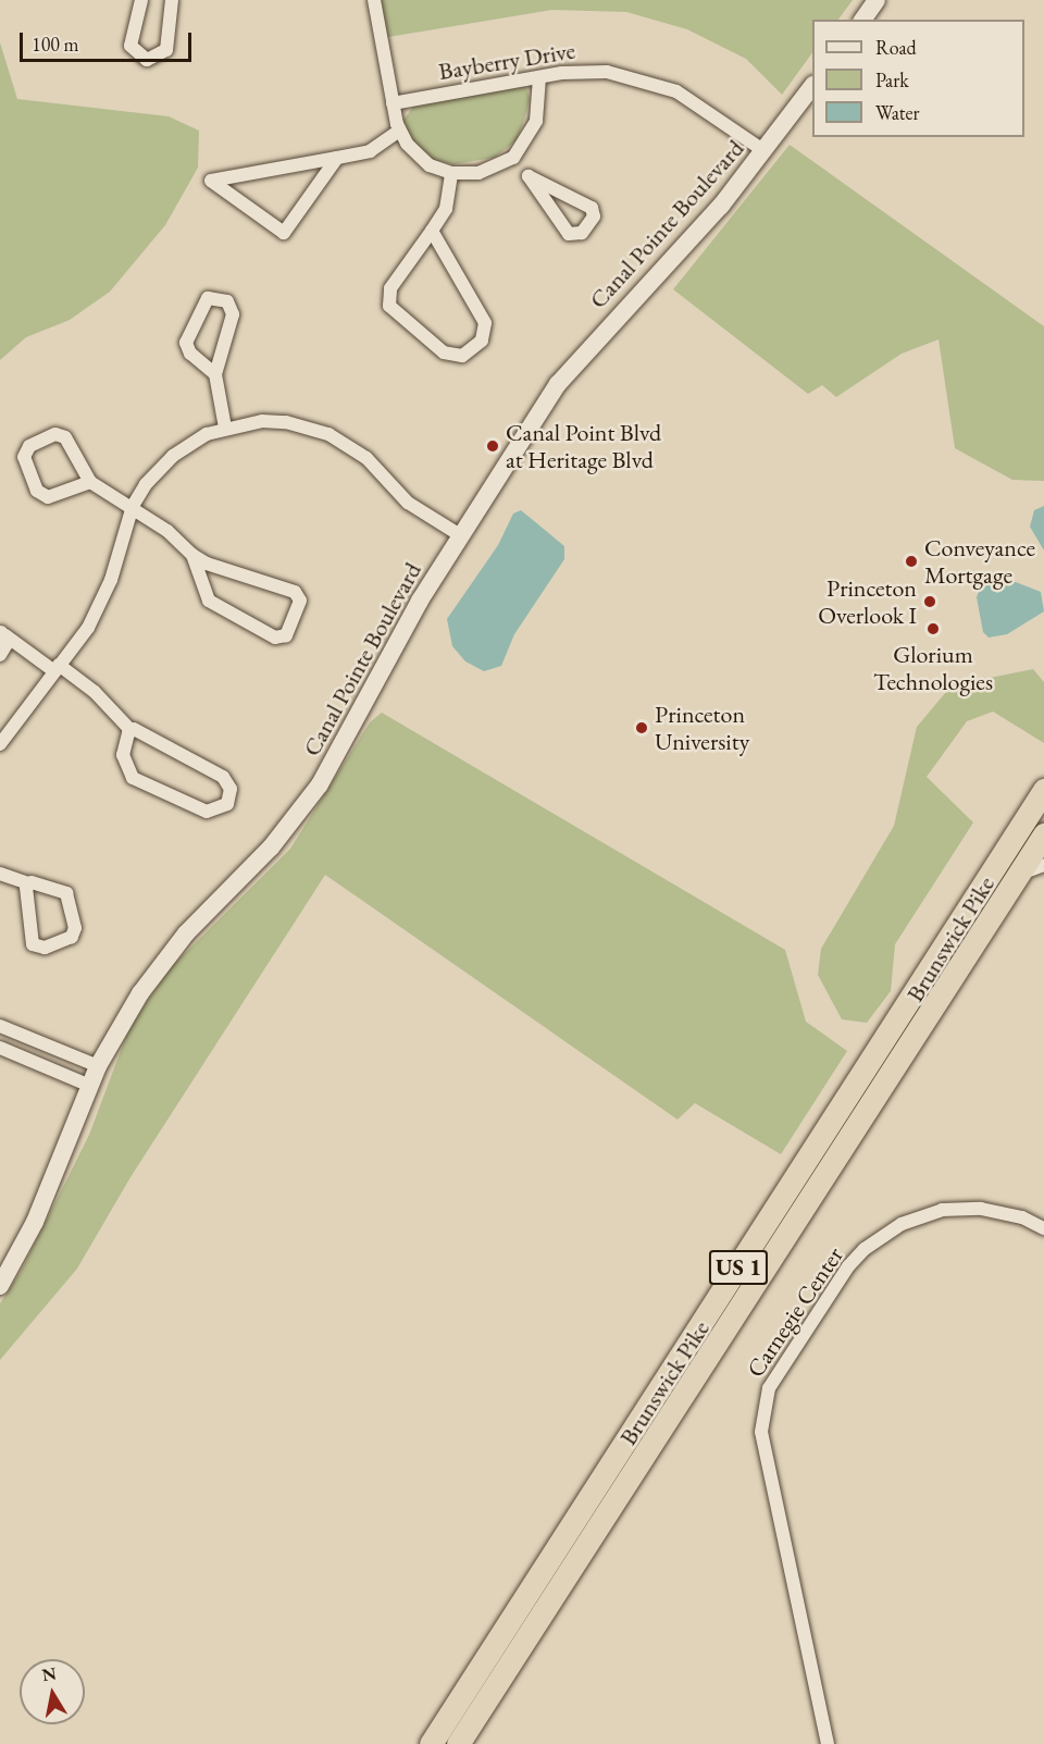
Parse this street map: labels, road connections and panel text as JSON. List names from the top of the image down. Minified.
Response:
{"streets":{"highway":["Brunswick Pike","US 1"],"street":["Bayberry Drive","Canal Pointe Boulevard","Carnegie Center"]},"crossings":[["Bayberry Drive","Canal Pointe Boulevard"]],"places":["Canal Point Blvd at Heritage Blvd","Conveyance Mortgage","Princeton Overlook I","Glorium Technologies","Princeton University"],"legend":["Road","Park","Water"],"scale_bar":"100 m","north":"top"}
